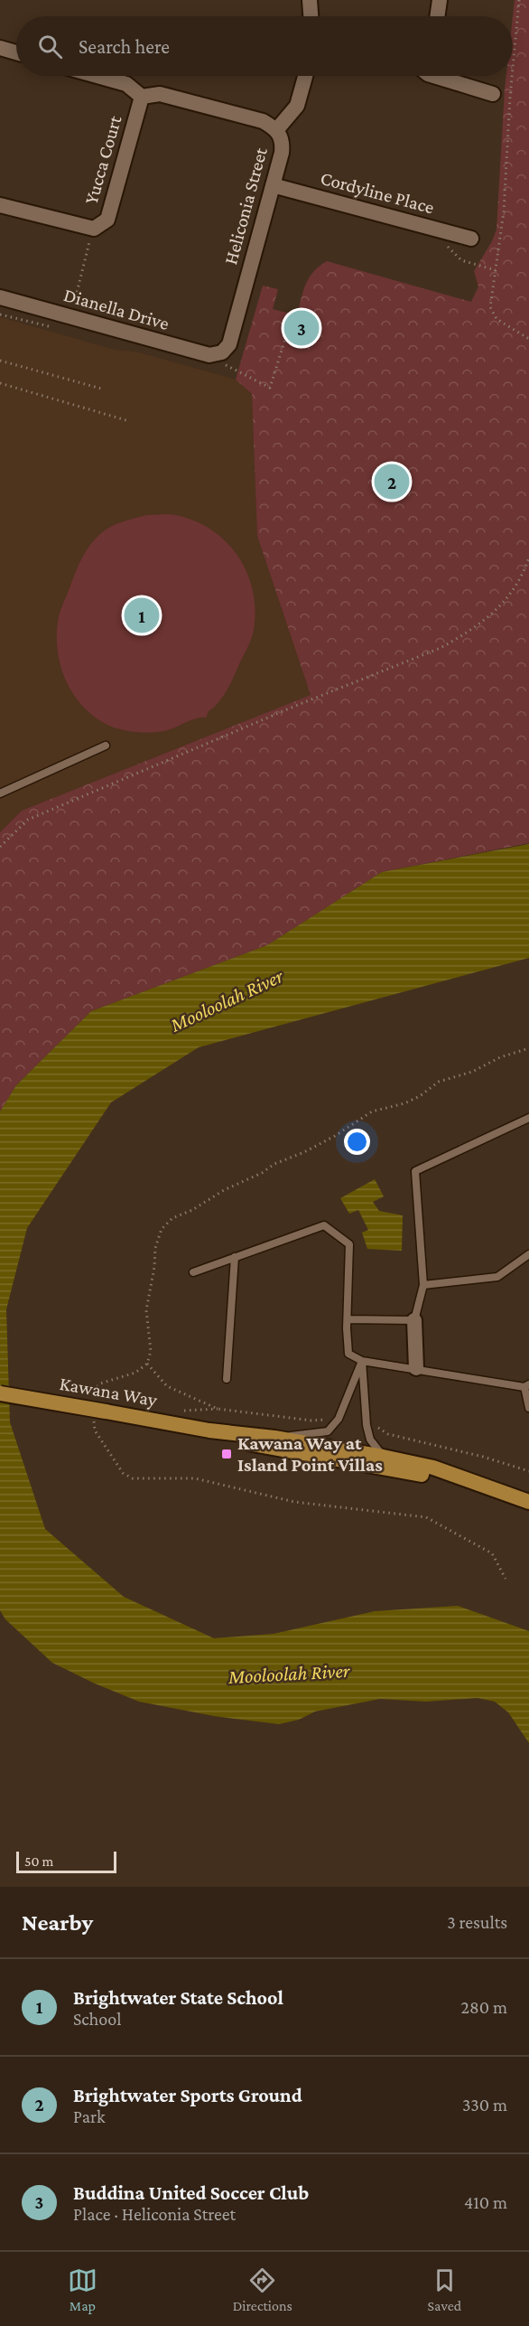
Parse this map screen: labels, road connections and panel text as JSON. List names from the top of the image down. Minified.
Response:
{"streets":{"main road":["Kawana Way"],"street":["Yucca Court","Cordyline Place","Heliconia Street","Dianella Drive"]},"crossings":[["Yucca Court","Heliconia Street"],["Cordyline Place","Heliconia Street"],["Heliconia Street","Dianella Drive"]],"water":["Mooloolah River"],"places":{"transit":["Kawana Way at Island Point Villas"]},"scale_bar":"50 m","page":{"search":"Search here","pins":["3","2","1"],"scale":"50 m","heading":["Nearby","3 results"],"list":[{"mark":"1","name":"Brightwater State School","note":"School","value":"280 m"},{"mark":"2","name":"Brightwater Sports Ground","note":"Park","value":"330 m"},{"mark":"3","name":"Buddina United Soccer Club","note":"Place · Heliconia Street","value":"410 m"}],"nav":["Map","Directions","Saved"]}}
